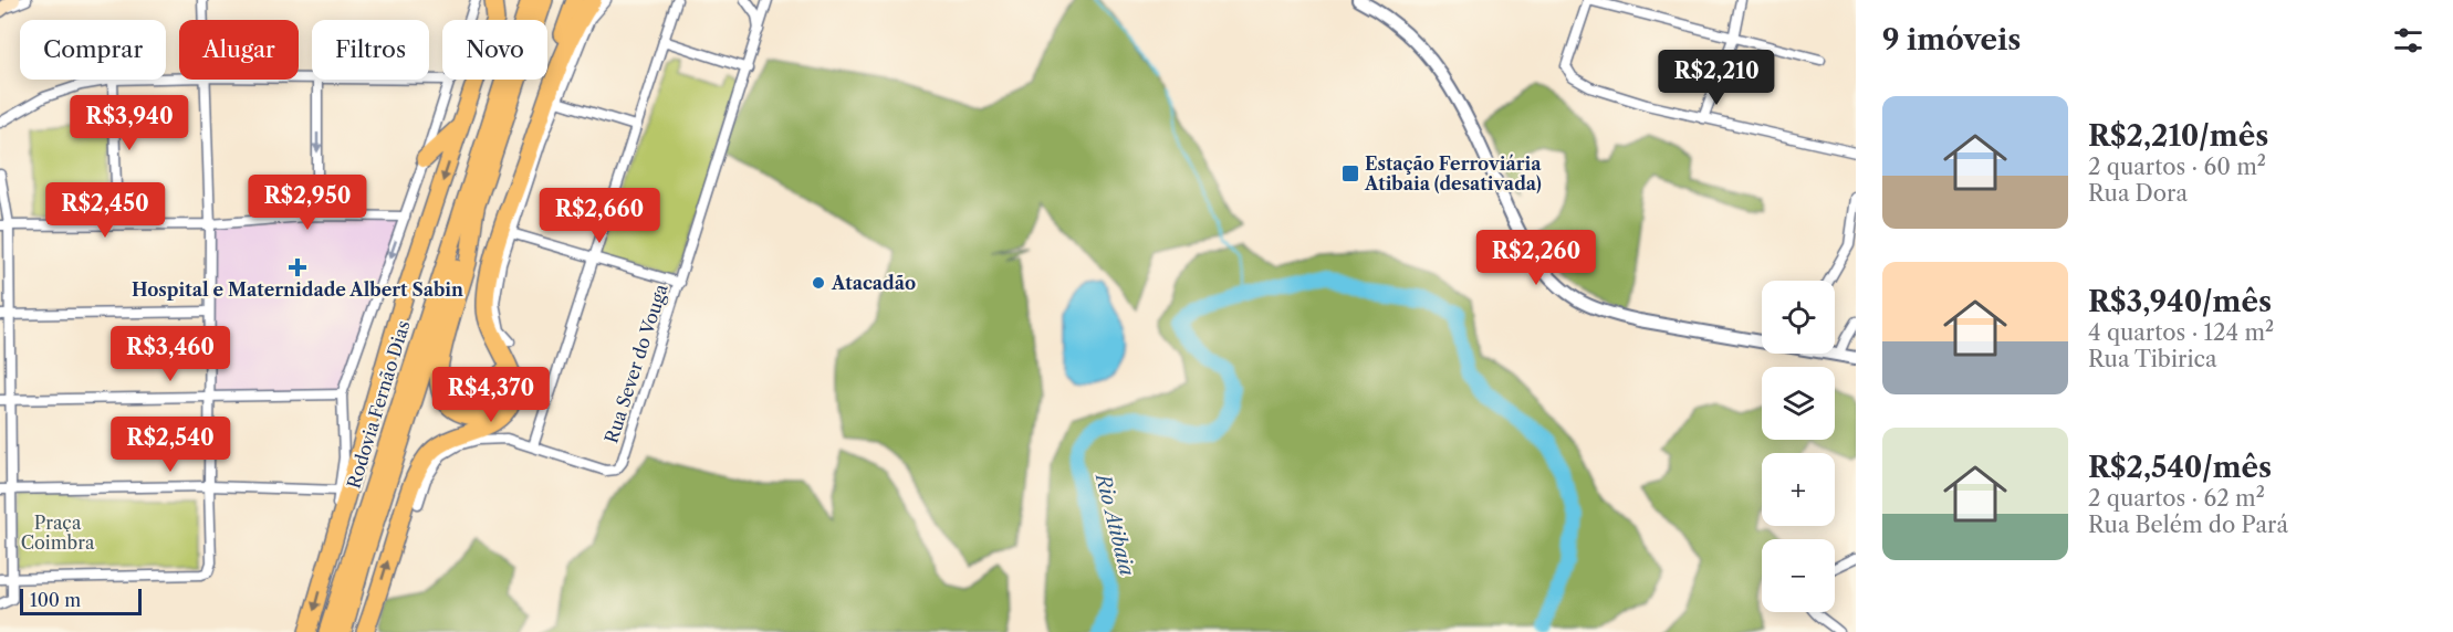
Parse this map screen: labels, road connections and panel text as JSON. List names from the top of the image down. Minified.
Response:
{"streets":{"highway":["Rodovia Fernão Dias"],"street":["Rua Sever do Vouga"]},"water":["Rio Atibaia"],"parks":["Praça Coimbra"],"places":{"transit":["Estação Ferroviária Atibaia (desativada)"],"health":["Hospital e Maternidade Albert Sabin"],"other":["Atacadão"]},"scale_bar":"100 m","page":{"heading":"9 imóveis","chip":["Comprar","Alugar","Filtros","Novo"],"price":["R$2,210","R$3,940","R$2,950","R$2,450","R$2,660","R$2,260","R$3,460","R$4,370","R$2,540"],"list":[{"name":"R$2,210/mês","note":"2 quartos · 60 m² · Rua Dora"},{"name":"R$3,940/mês","note":"4 quartos · 124 m² · Rua Tibirica"},{"name":"R$2,540/mês","note":"2 quartos · 62 m² · Rua Belém do Pará"}],"map_buttons":["+","−"],"scale":"100 m"}}
